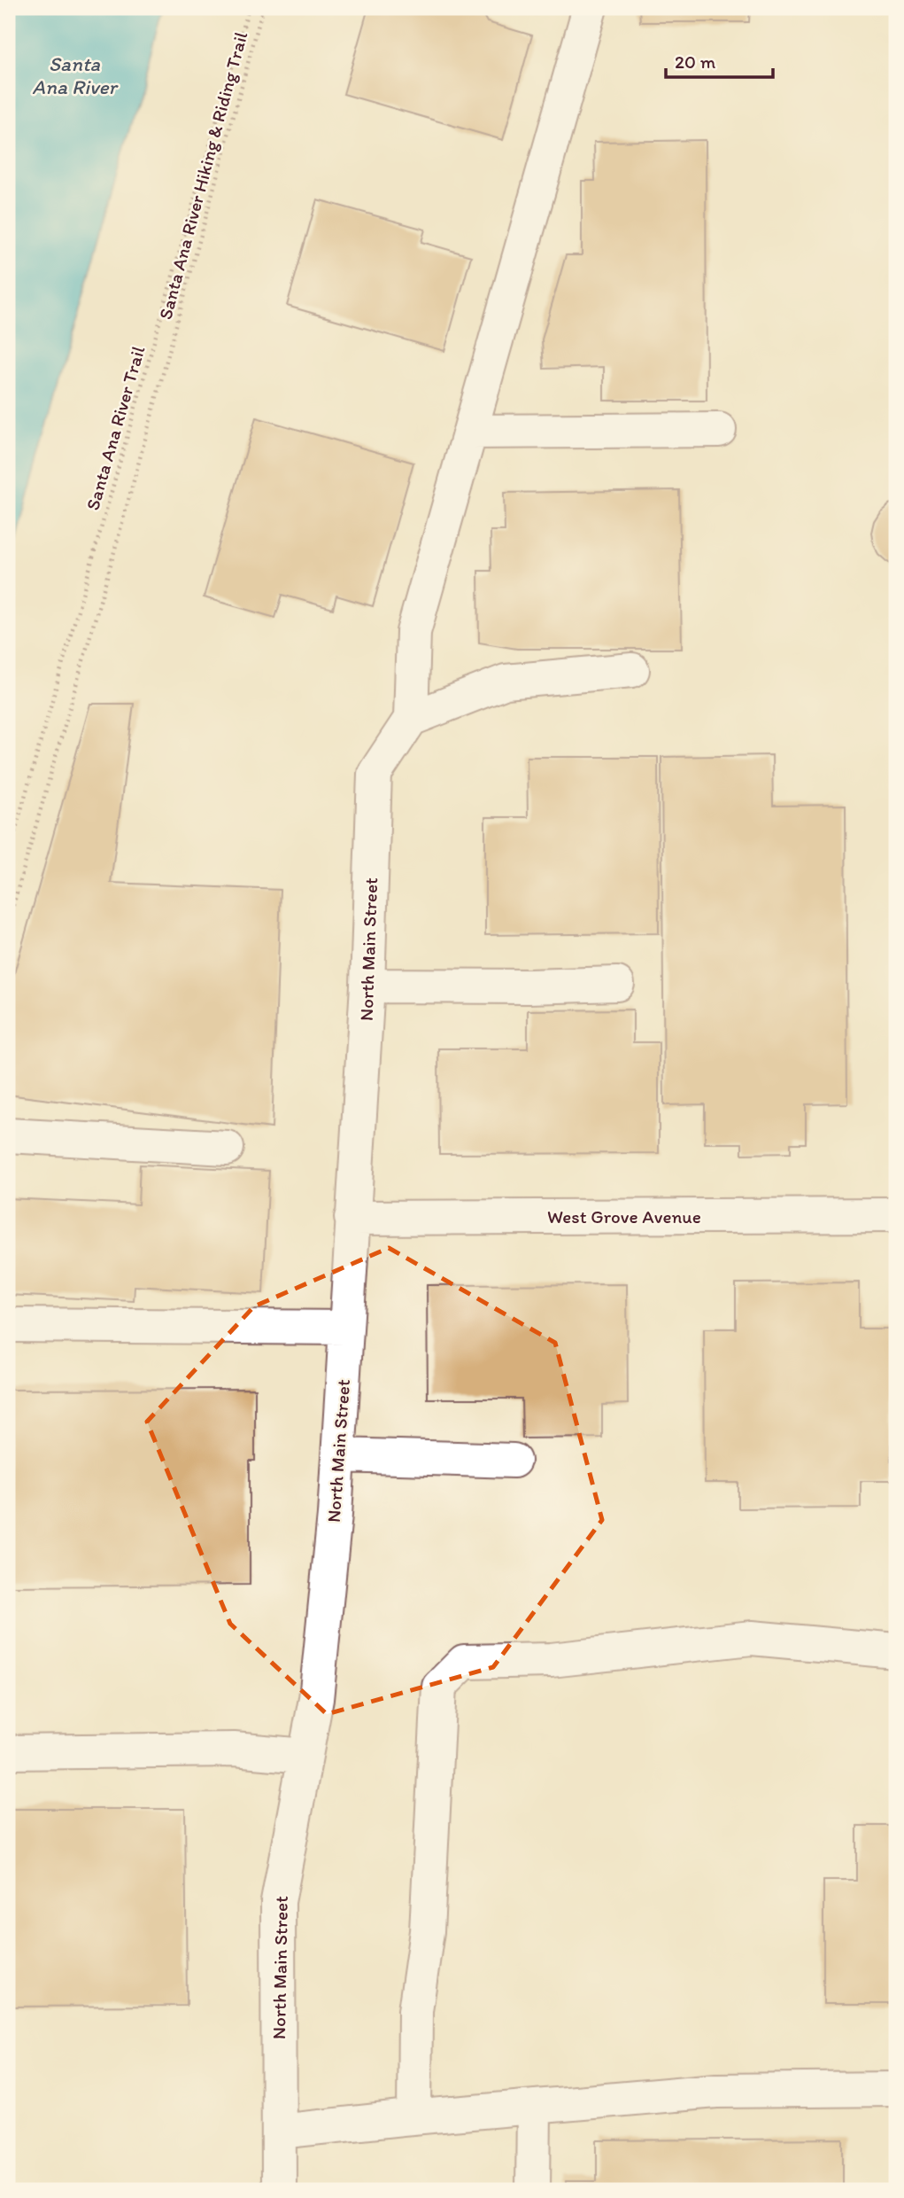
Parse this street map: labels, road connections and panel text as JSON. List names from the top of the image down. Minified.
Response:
{"streets":{"street":["North Main Street","West Grove Avenue"],"path":["Santa Ana River Hiking & Riding Trail","Santa Ana River Trail"]},"crossings":[["North Main Street","West Grove Avenue"]],"water":["Santa Ana River"],"scale_bar":"20 m"}
